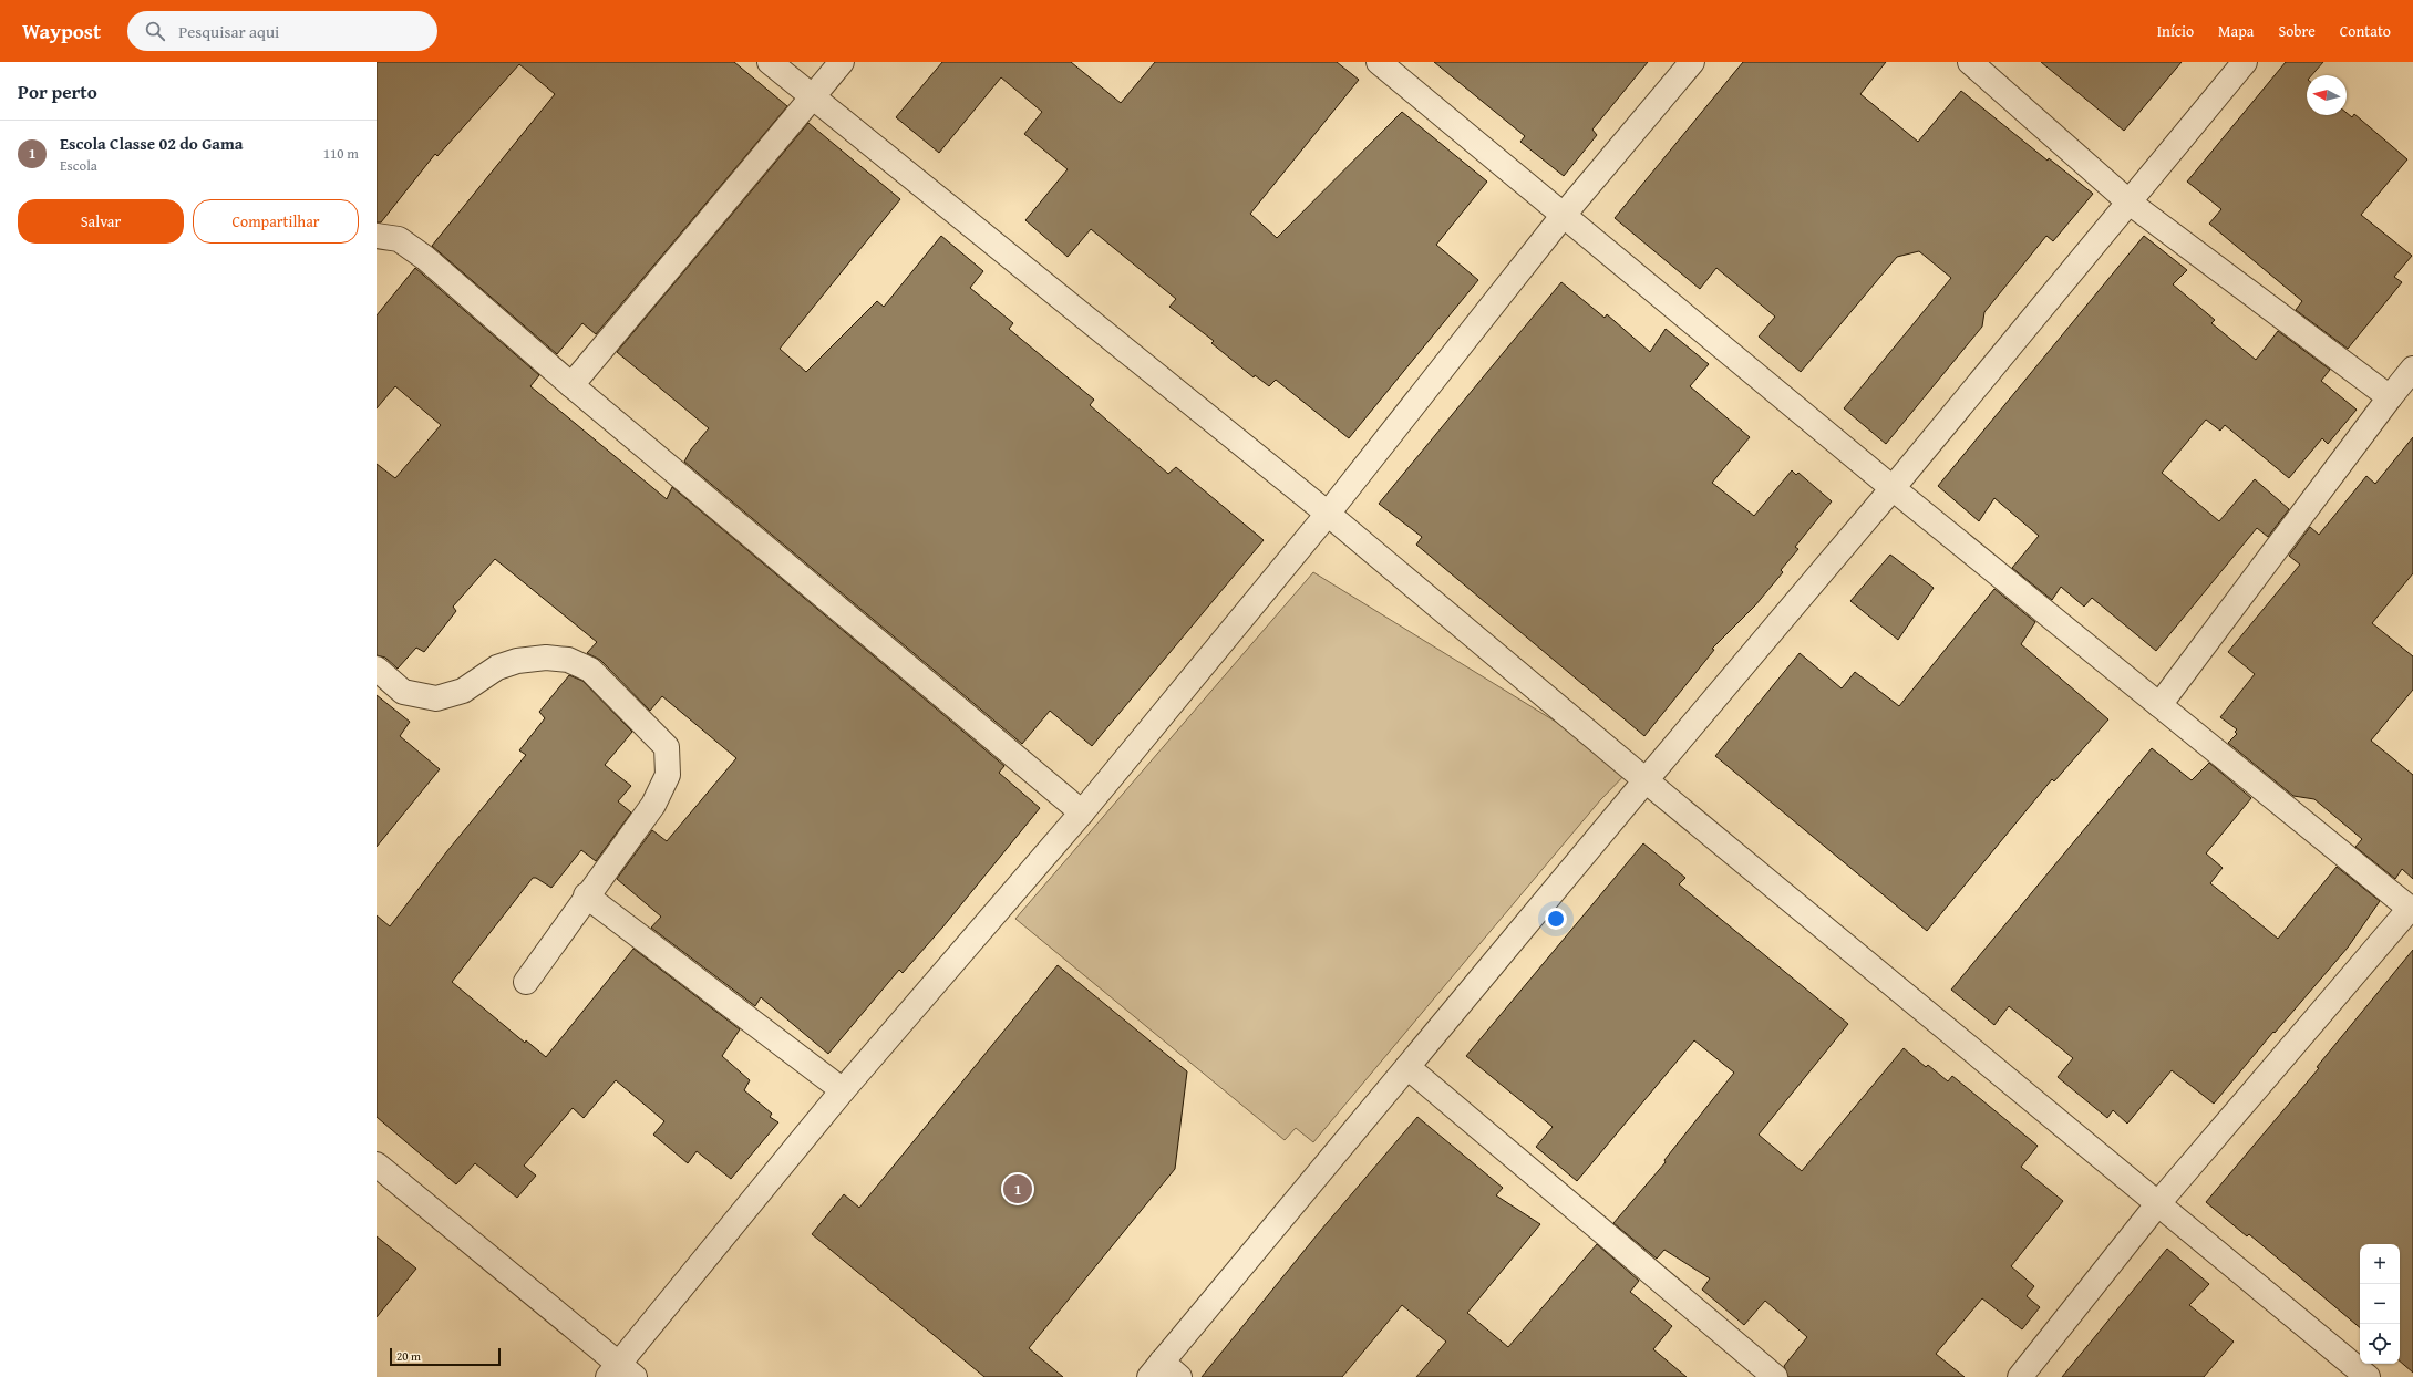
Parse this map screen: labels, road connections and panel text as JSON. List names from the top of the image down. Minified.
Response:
{"scale_bar":"20 m","north":"left","page":{"header":"Waypost","search":"Pesquisar aqui","nav":["Início","Mapa","Sobre","Contato"],"heading":"Por perto","list":[{"mark":"1","name":"Escola Classe 02 do Gama","note":"Escola","value":"110 m"}],"buttons":["Salvar","Compartilhar"],"pins":"1","map_buttons":["+","−"],"scale":"20 m"}}
